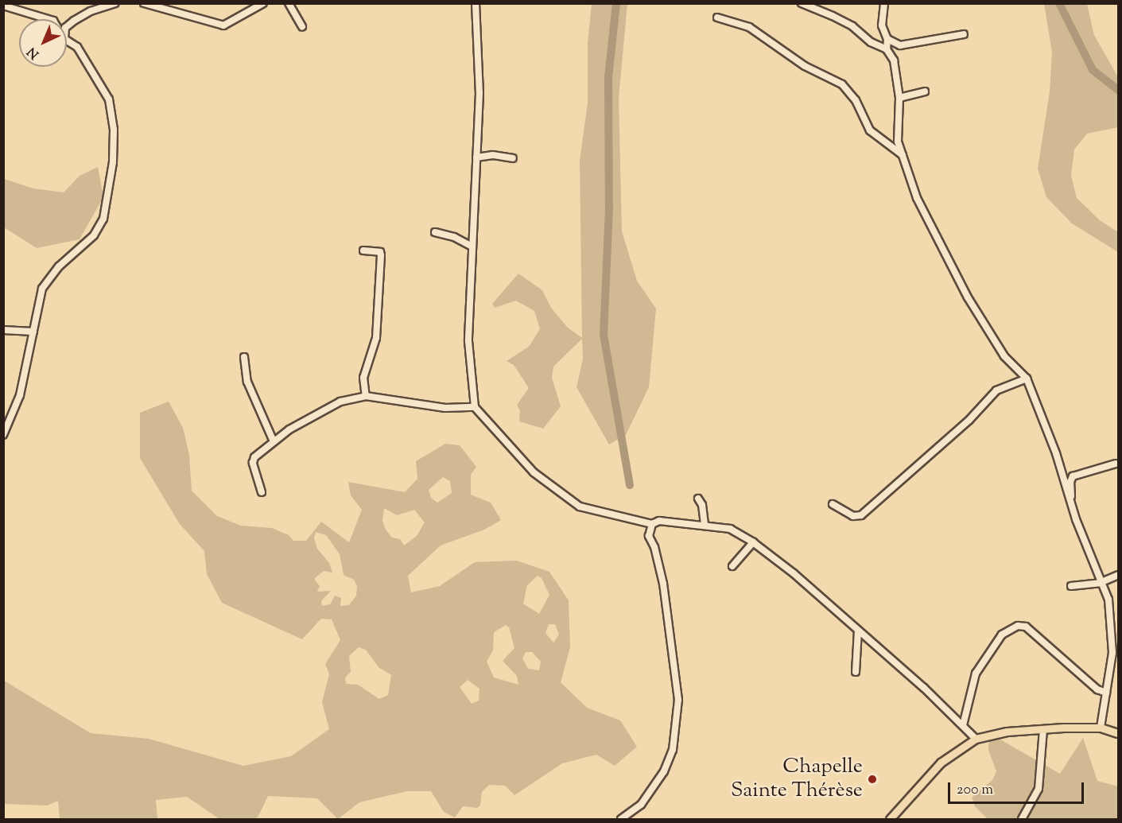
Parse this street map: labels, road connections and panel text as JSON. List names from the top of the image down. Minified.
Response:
{"places":["Chapelle Sainte Thérèse"],"scale_bar":"200 m","north":"bottom left"}
